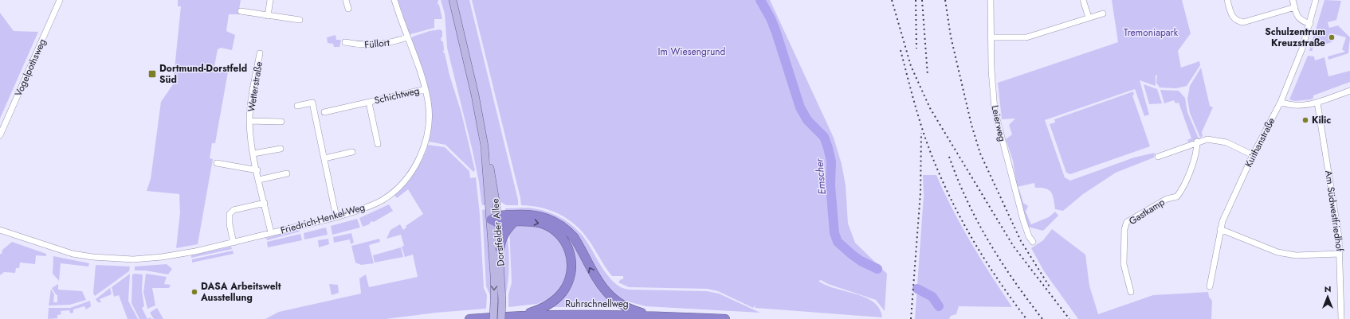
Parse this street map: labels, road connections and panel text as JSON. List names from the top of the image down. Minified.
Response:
{"streets":{"highway":["Ruhrschnellweg"],"main road":["Dorstfelder Allee"],"street":["Füllort","Vogelpothsweg","Wetterstraße","Schichtweg","Leierweg","Kuithanstraße","Am Südwestfriedhof","Gastkamp","Friedrich-Henkel-Weg"]},"crossings":[["Füllort","Friedrich-Henkel-Weg"],["Wetterstraße","Friedrich-Henkel-Weg"],["Schichtweg","Friedrich-Henkel-Weg"]],"water":["Emscher"],"parks":["Tremoniapark","Im Wiesengrund"],"places":{"other":["Schulzentrum Kreuzstraße","Kilic","DASA Arbeitswelt Ausstellung"],"transit":["Dortmund-Dorstfeld Süd"]},"north":"top"}
